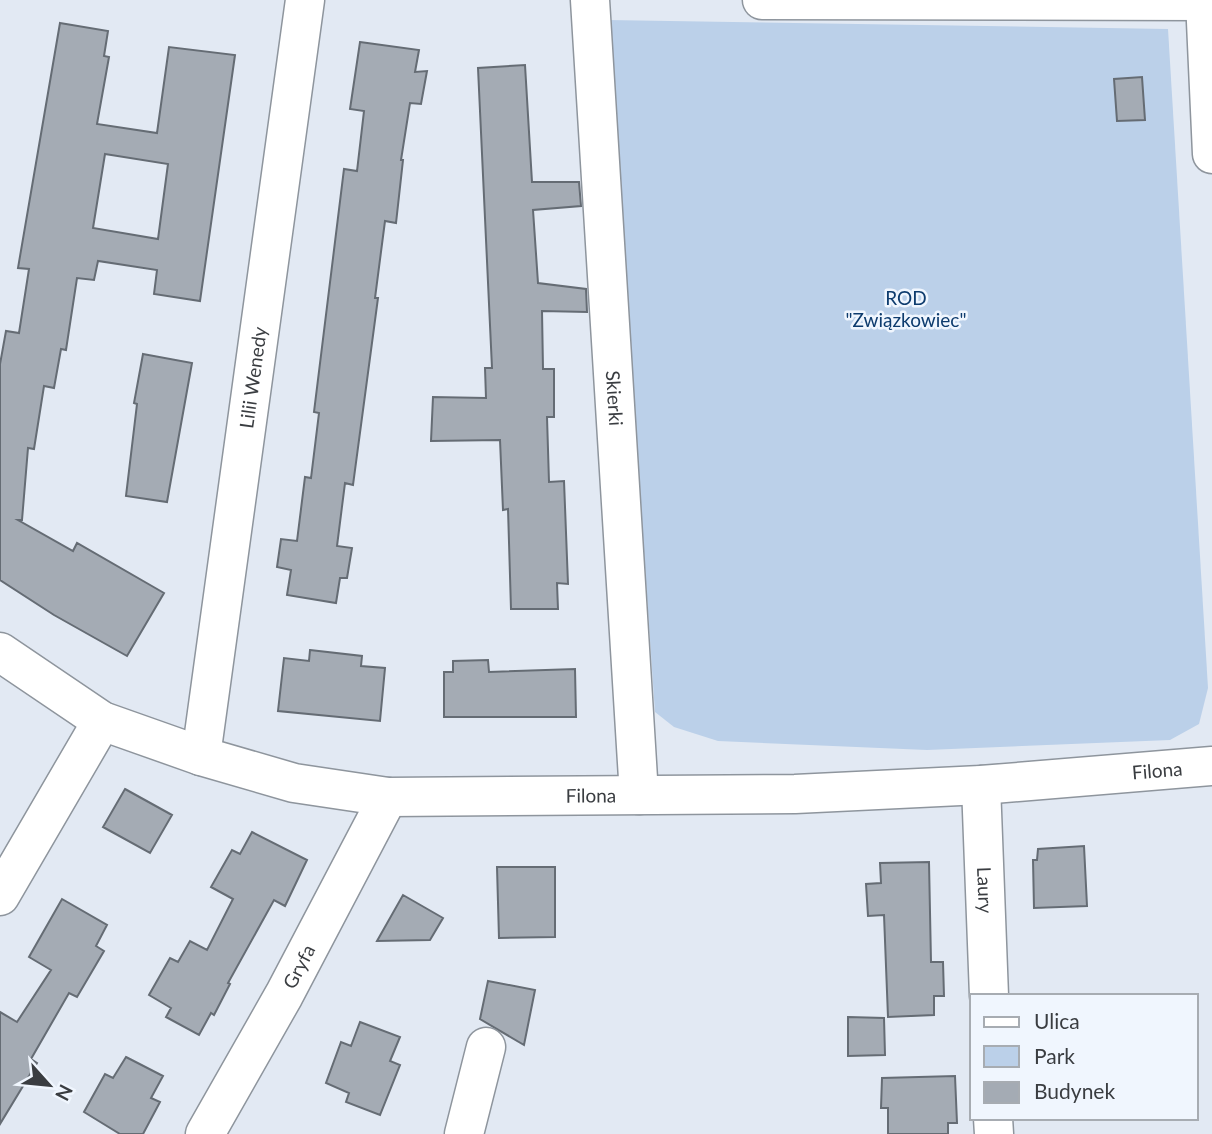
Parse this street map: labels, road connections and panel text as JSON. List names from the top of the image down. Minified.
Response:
{"streets":{"street":["Lilii Wenedy","Skierki","Filona","Laury","Gryfa"]},"crossings":[["Lilii Wenedy","Filona"],["Skierki","Filona"],["Filona","Laury"],["Filona","Gryfa"]],"parks":["ROD \"Związkowiec\""],"legend":["Ulica","Park","Budynek"],"north":"bottom right"}
